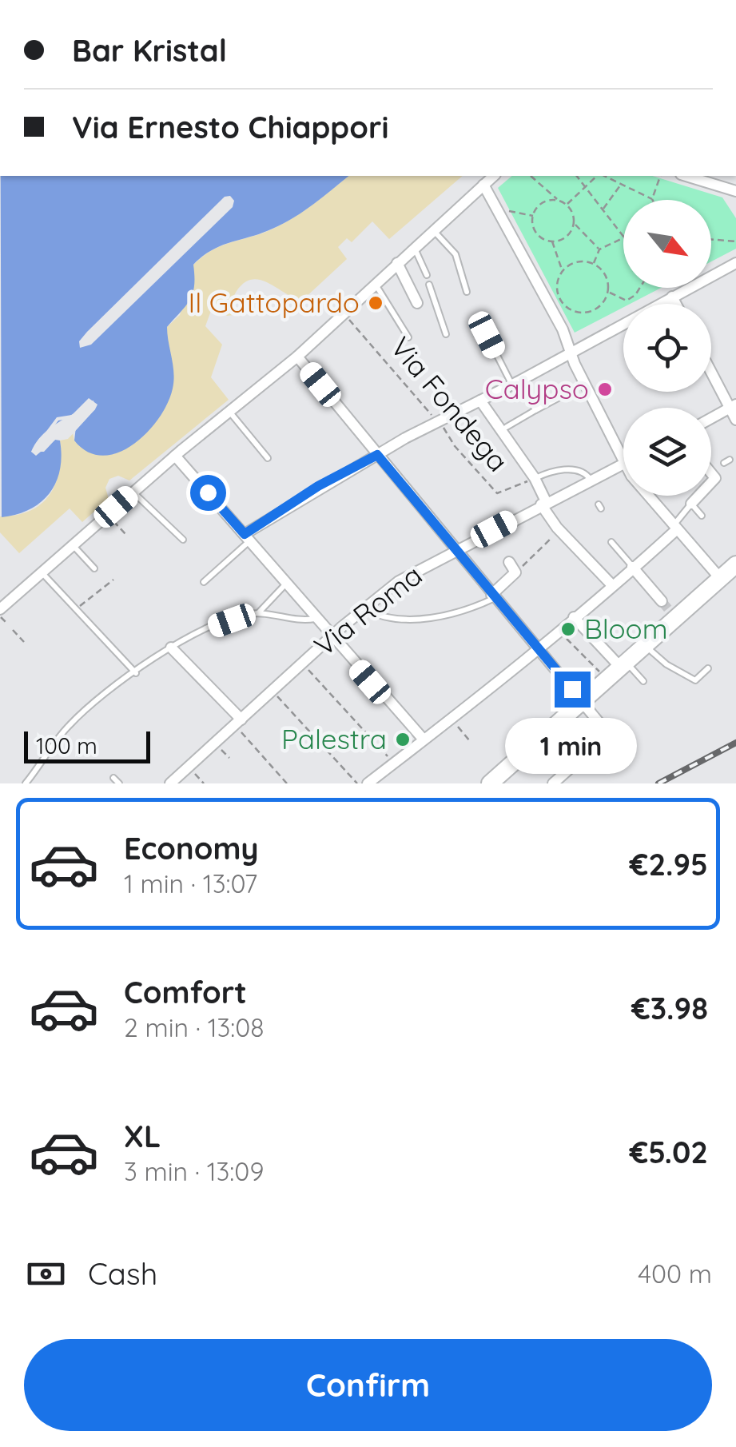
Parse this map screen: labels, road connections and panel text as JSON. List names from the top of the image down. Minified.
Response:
{"streets":{"street":["Via Roma"],"path":["Via Fondega"]},"places":["Il Gattopardo","Calypso","Bloom","Palestra"],"scale_bar":"100 m","north":"bottom right","page":{"banner":["Bar Kristal","Via Ernesto Chiappori"],"bubble":"1 min","scale":"100 m","list":[{"name":"Economy","note":"1 min · 13:07","value":"€2.95"},{"name":"Comfort","note":"2 min · 13:08","value":"€3.98"},{"name":"XL","note":"3 min · 13:09","value":"€5.02"}],"pay":["Cash","400 m"],"buttons":"Confirm"}}
